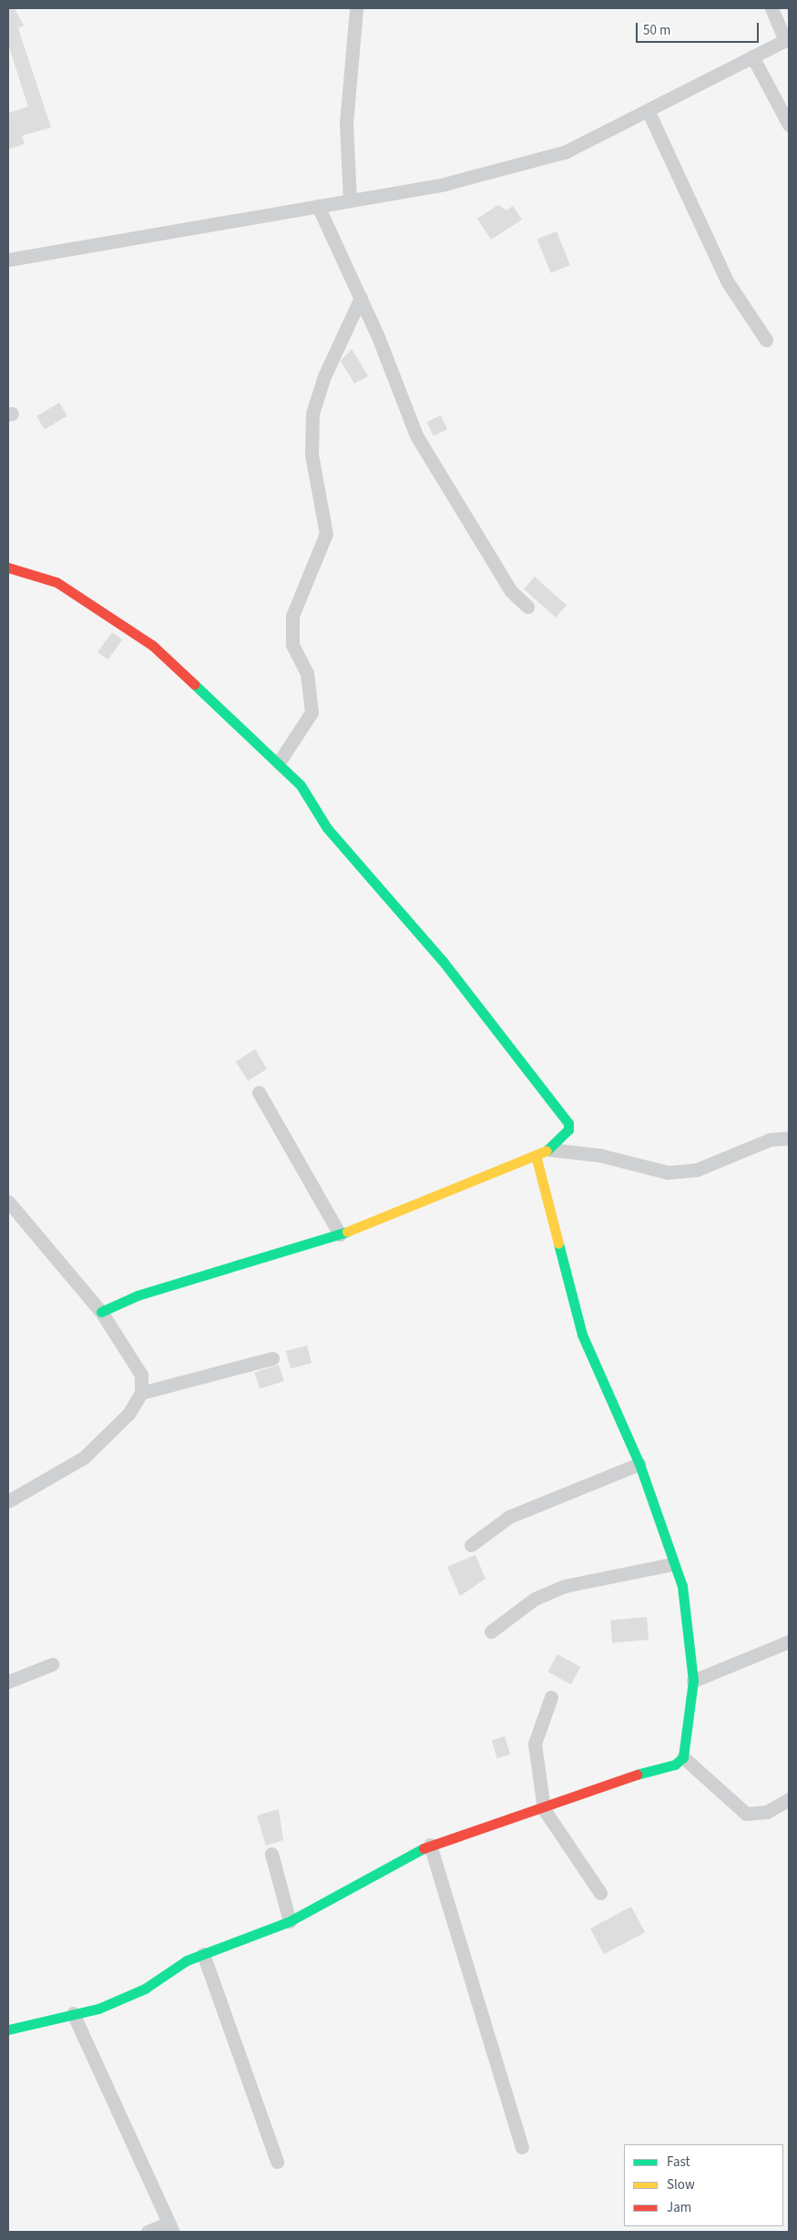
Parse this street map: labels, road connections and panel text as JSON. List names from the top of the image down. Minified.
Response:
{"legend":["Fast","Slow","Jam"],"scale_bar":"50 m"}
